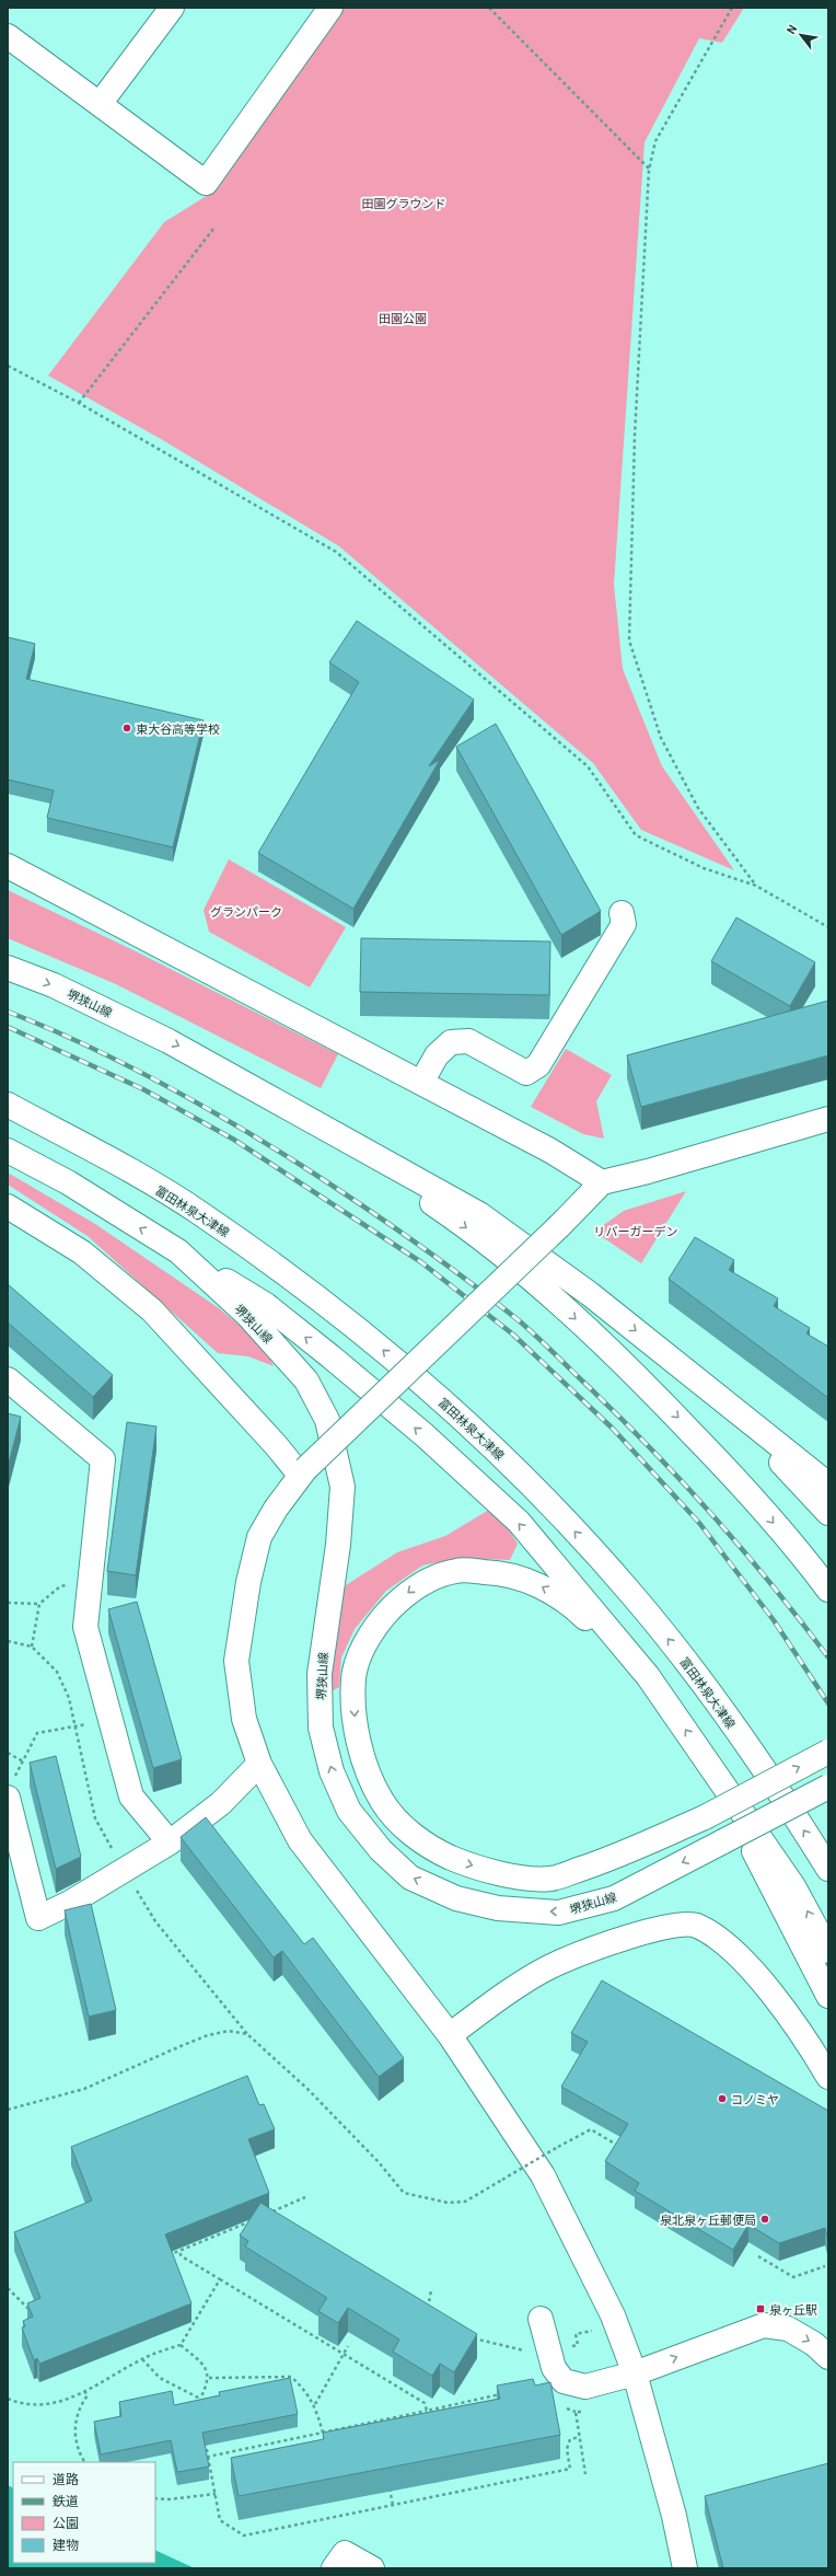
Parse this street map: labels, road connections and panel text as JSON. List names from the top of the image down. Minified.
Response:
{"streets":{"main road":["堺狭山線","富田林泉大津線"]},"parks":["田園グラウンド","田園公園","グランパーク","リバーガーデン"],"places":{"other":["東大谷高等学校","コノミヤ","泉北泉ヶ丘郵便局"],"transit":["泉ヶ丘駅"]},"legend":["道路","鉄道","公園","建物"],"north":"top left"}
